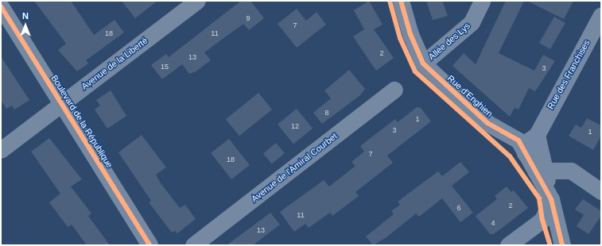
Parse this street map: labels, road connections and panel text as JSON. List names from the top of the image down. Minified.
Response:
{"streets":{"street":["Allée des Lys","Avenue de la Liberté","Rue des Franchises","Rue d'Enghien","Boulevard de la République","Avenue de l'Amiral Courbet"]},"crossings":[["Allée des Lys","Rue d'Enghien"],["Avenue de la Liberté","Boulevard de la République"],["Rue des Franchises","Rue d'Enghien"]],"house_numbers":["9","7","18","11","2","13","15","3","8","1","12","3","1","7","18","2","6","11","4","13"],"north":"top"}
